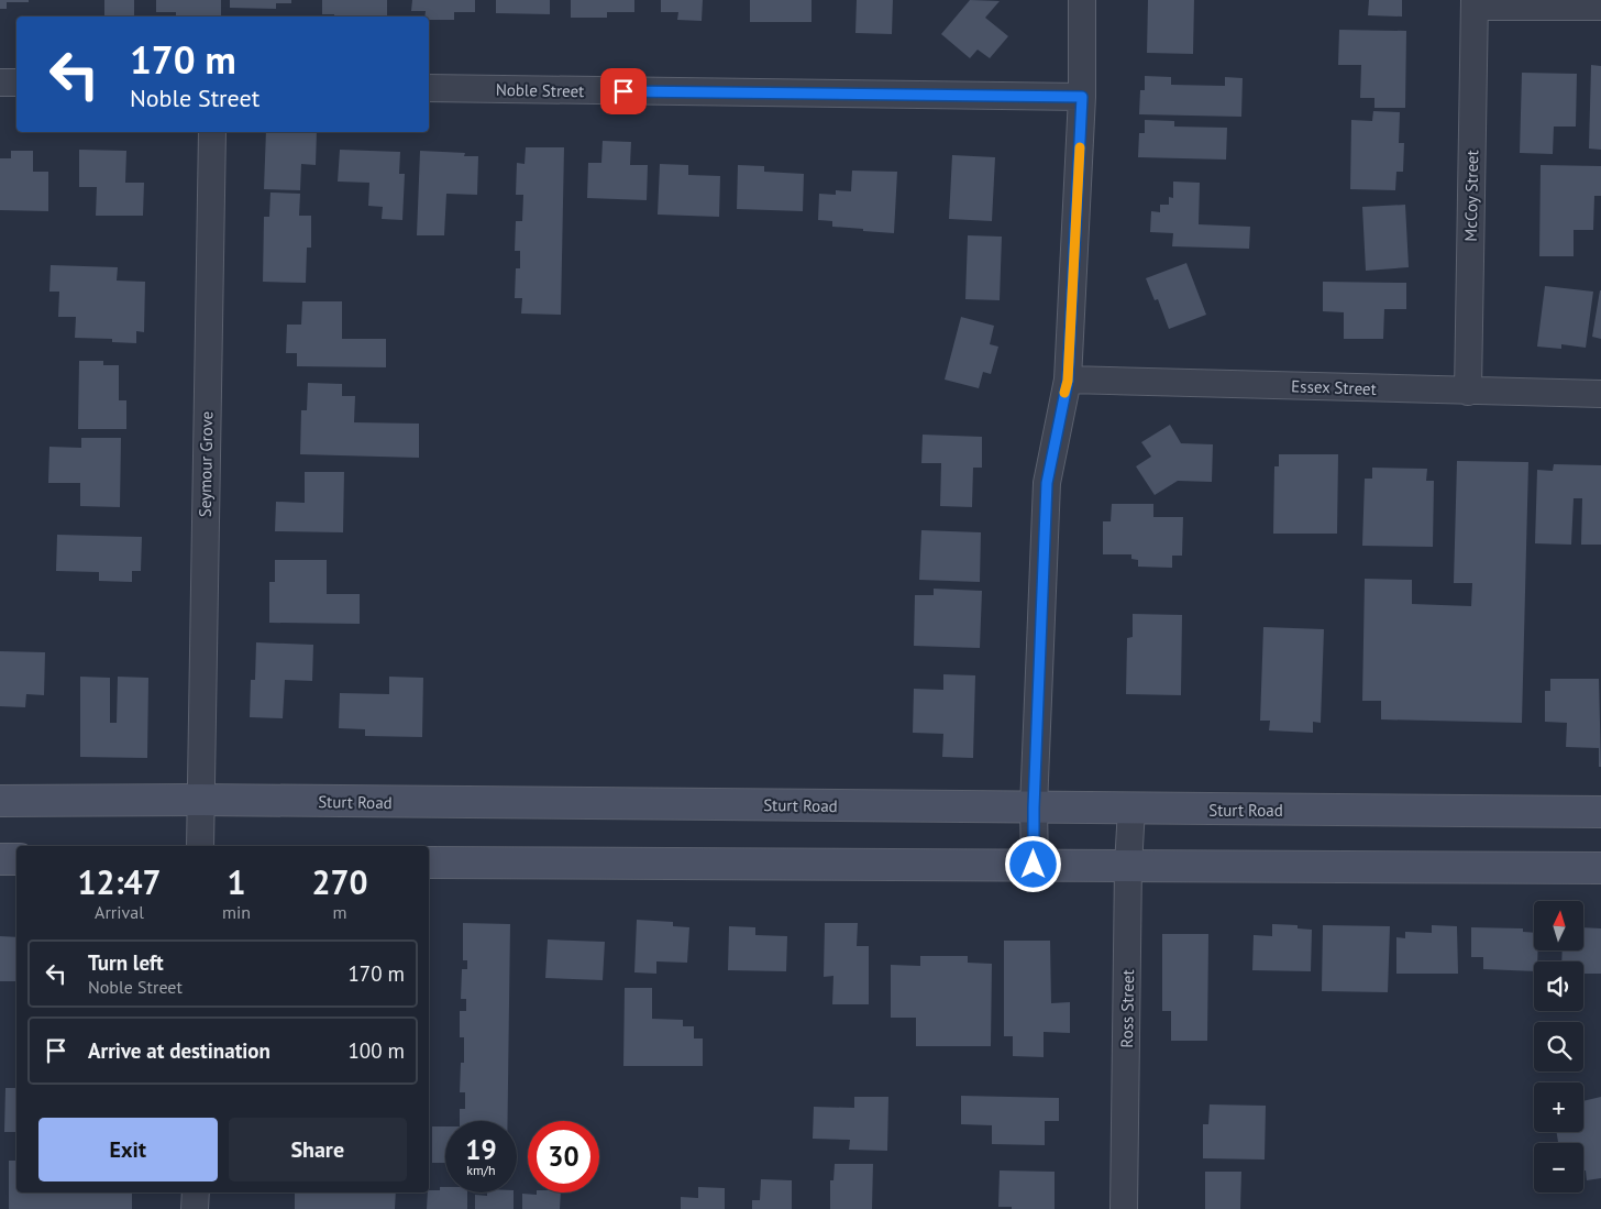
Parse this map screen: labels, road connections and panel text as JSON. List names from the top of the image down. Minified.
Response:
{"streets":{"main road":["Sturt Road"],"street":["Noble Street","McCoy Street","Essex Street","Seymour Grove","Ross Street"]},"crossings":[["McCoy Street","Essex Street"],["Seymour Grove","Sturt Road"],["Sturt Road","Ross Street"]],"north":"top","page":{"turn":["170 m","Noble Street"],"eta":["12:47","Arrival","1","min","270","m"],"map_buttons":["+","−"],"list":[{"name":"Turn left","note":"Noble Street","value":"170 m"},{"name":"Arrive at destination","value":"100 m"}],"buttons":["Exit","Share"],"speed":"19 km/h","limit":"30"}}
